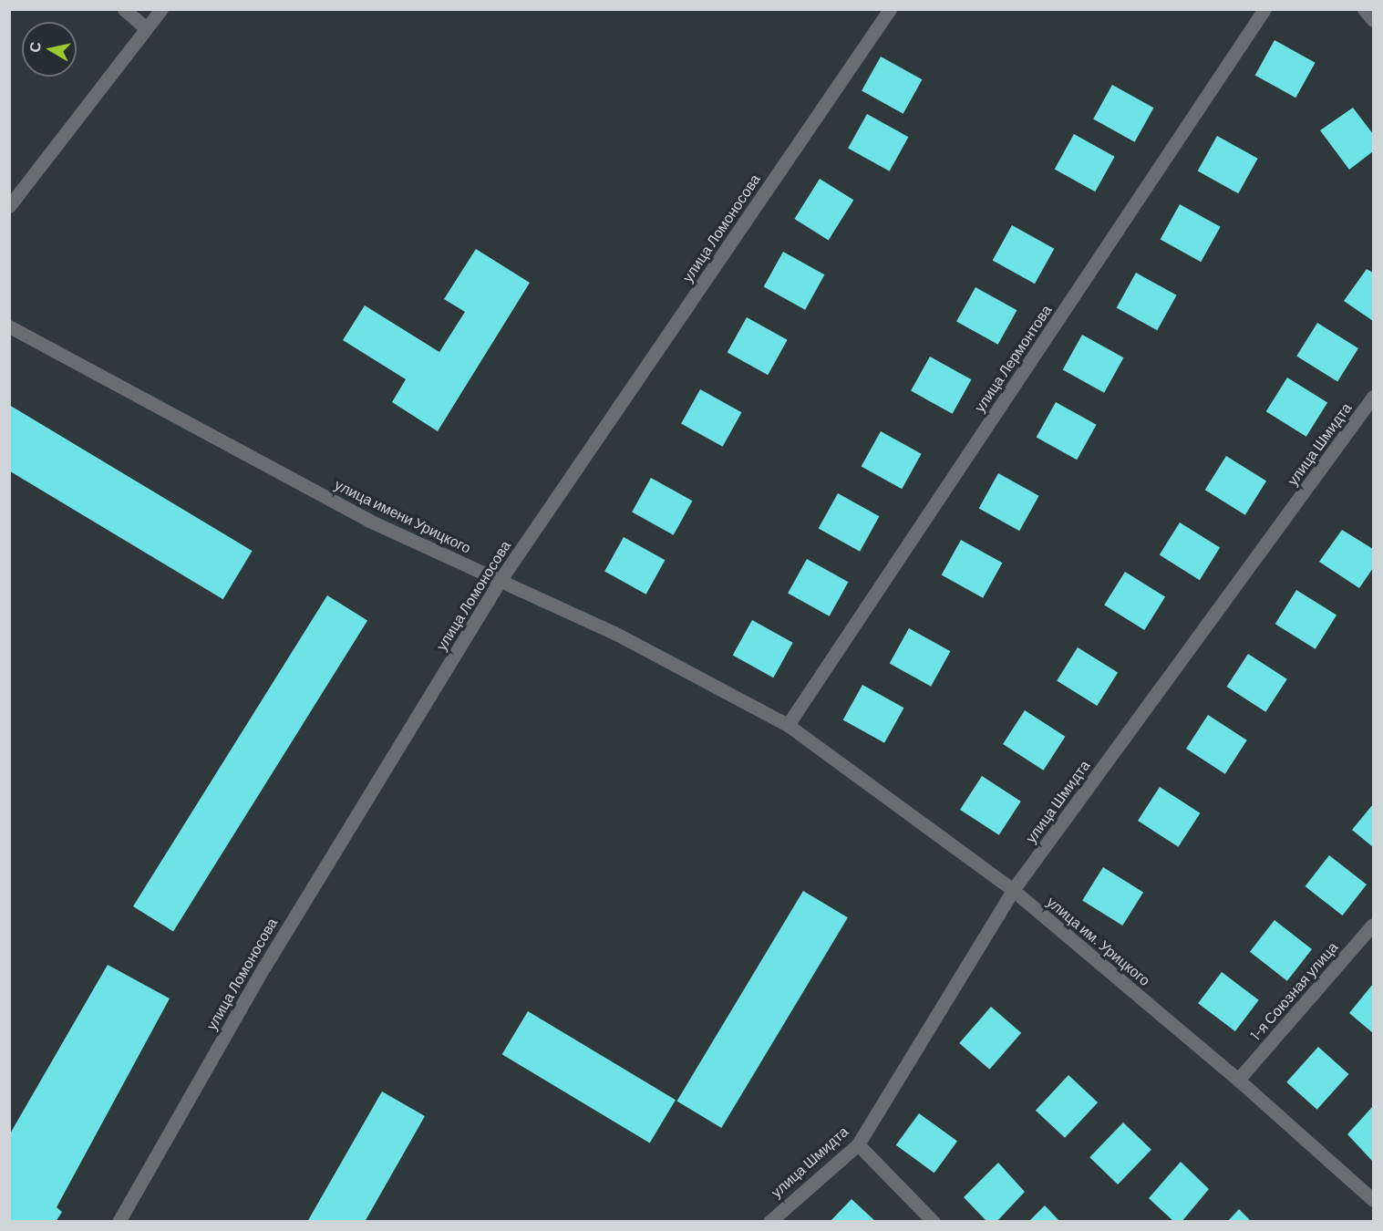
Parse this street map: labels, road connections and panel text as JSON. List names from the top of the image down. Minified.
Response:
{"streets":{"street":["улица Ломоносова","улица Лермонтова","улица Шмидта","улица имени Урицкого","улица им. Урицкого","1-я Союзная улица"]},"crossings":[["улица Ломоносова","улица имени Урицкого"],["улица Лермонтова","улица имени Урицкого"],["улица Лермонтова","улица им. Урицкого"],["улица Шмидта","улица им. Урицкого"],["улица имени Урицкого","улица им. Урицкого"],["улица им. Урицкого","1-я Союзная улица"]],"north":"left"}
